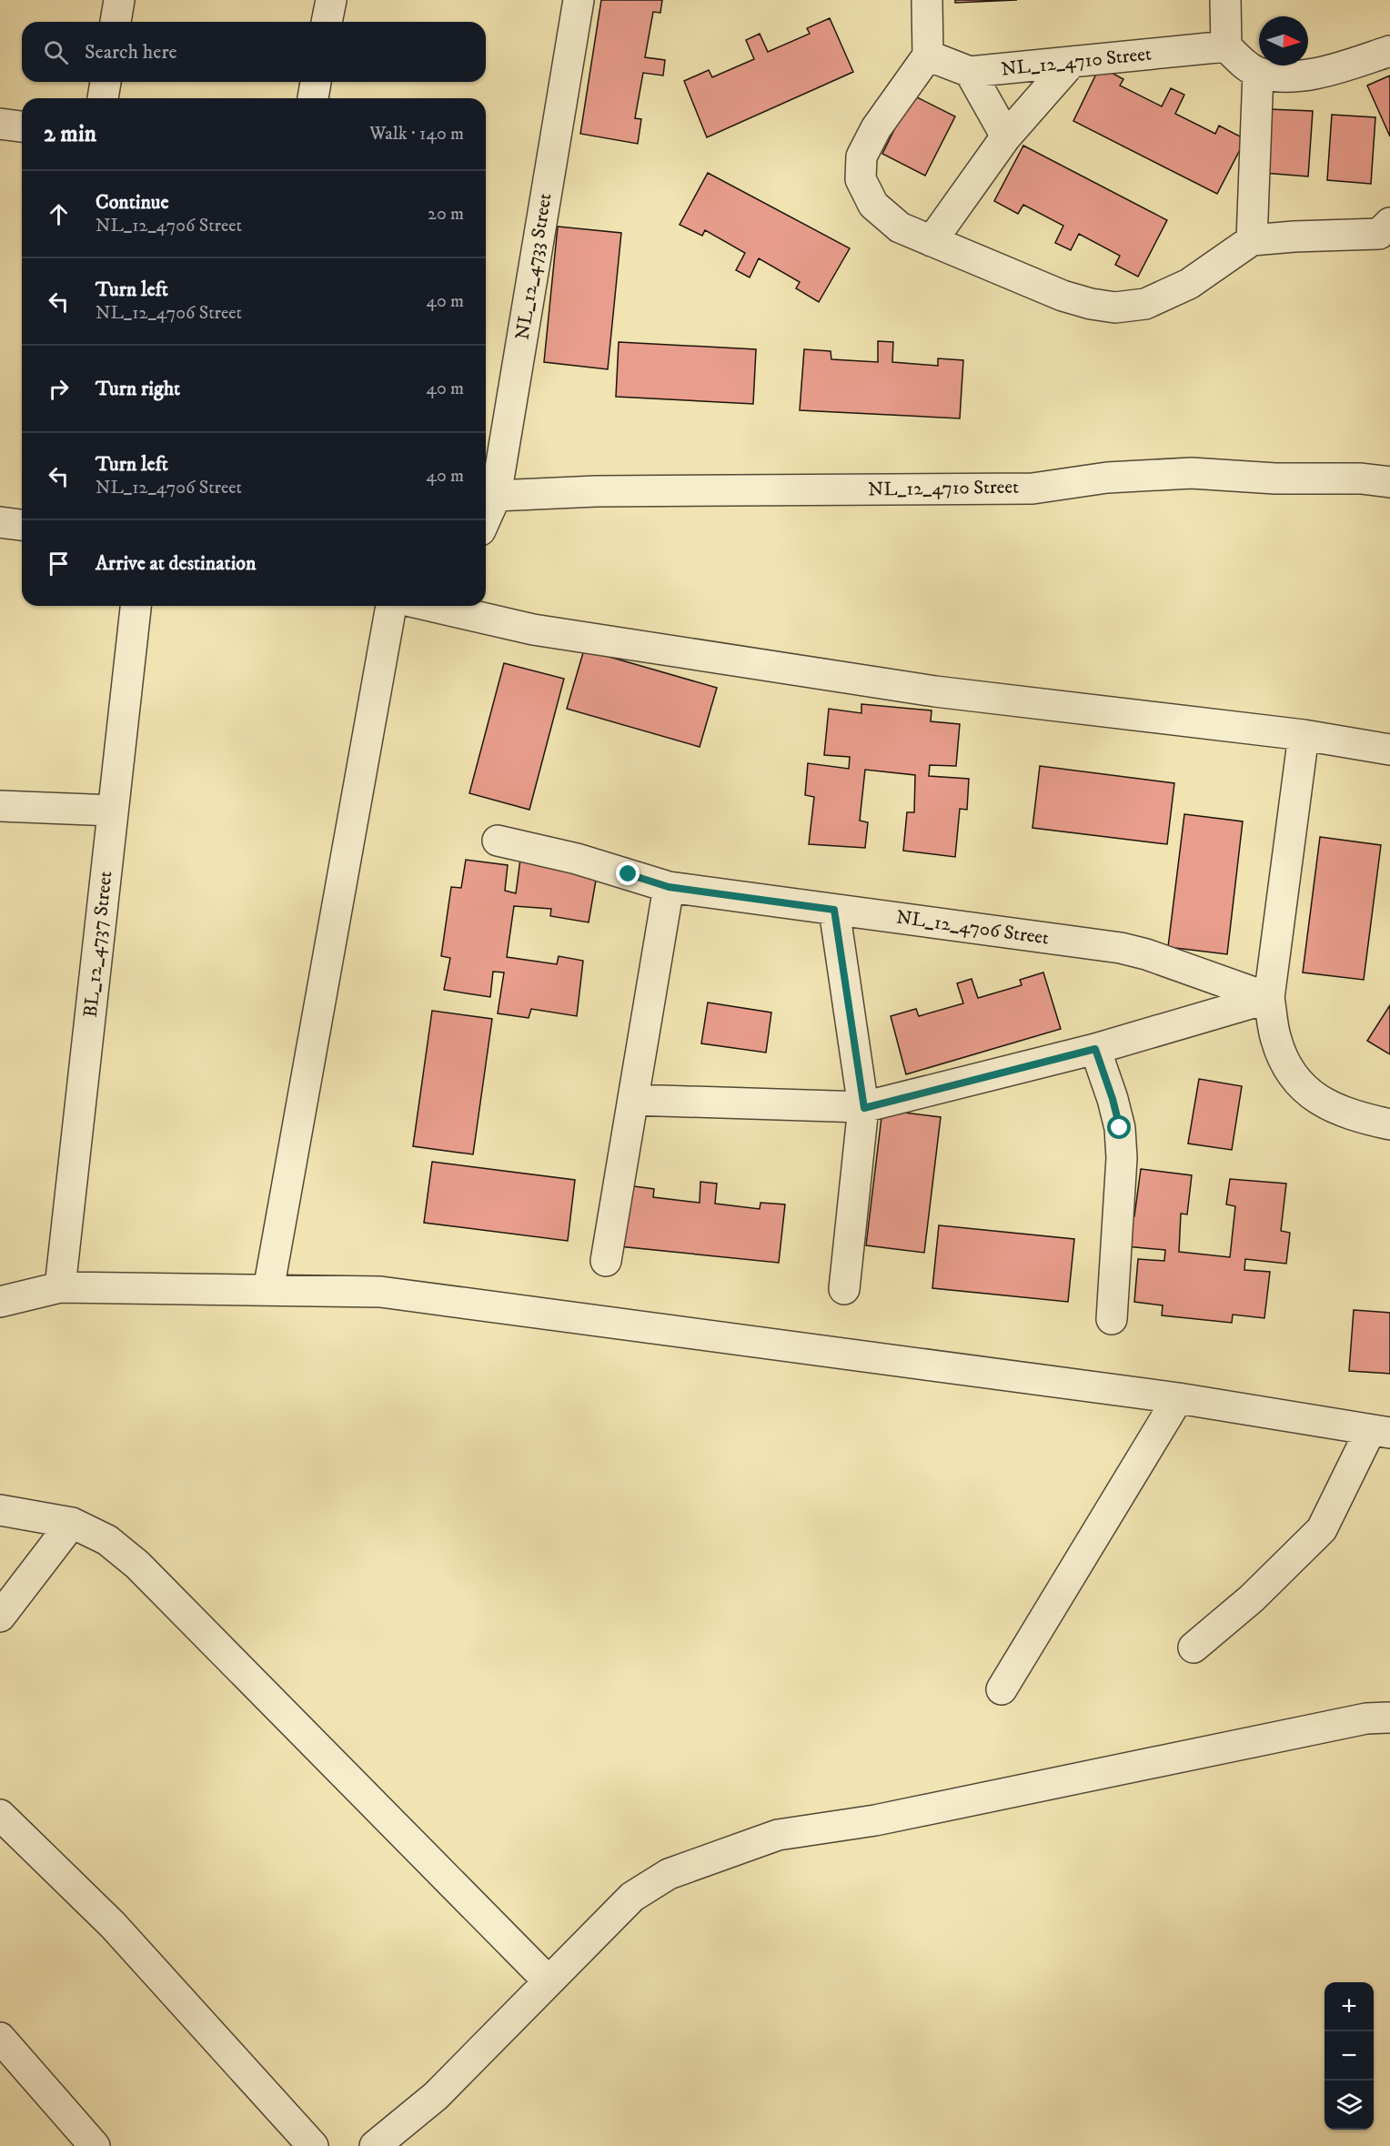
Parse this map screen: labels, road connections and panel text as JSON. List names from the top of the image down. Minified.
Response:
{"streets":{"street":["NL_12_4710 Street","NL_12_4733 Street","NL_12_4706 Street","BL_12_4737 Street"]},"crossings":[["NL_12_4710 Street","NL_12_4733 Street"]],"north":"right","page":{"search":"Search here","heading":["2 min","Walk · 140 m"],"list":[["Continue","NL_12_4706 Street","20 m"],["Turn left","NL_12_4706 Street","40 m"],["Turn right","40 m"],["Turn left","NL_12_4706 Street","40 m"],"Arrive at destination"],"map_buttons":["+","−"]}}
